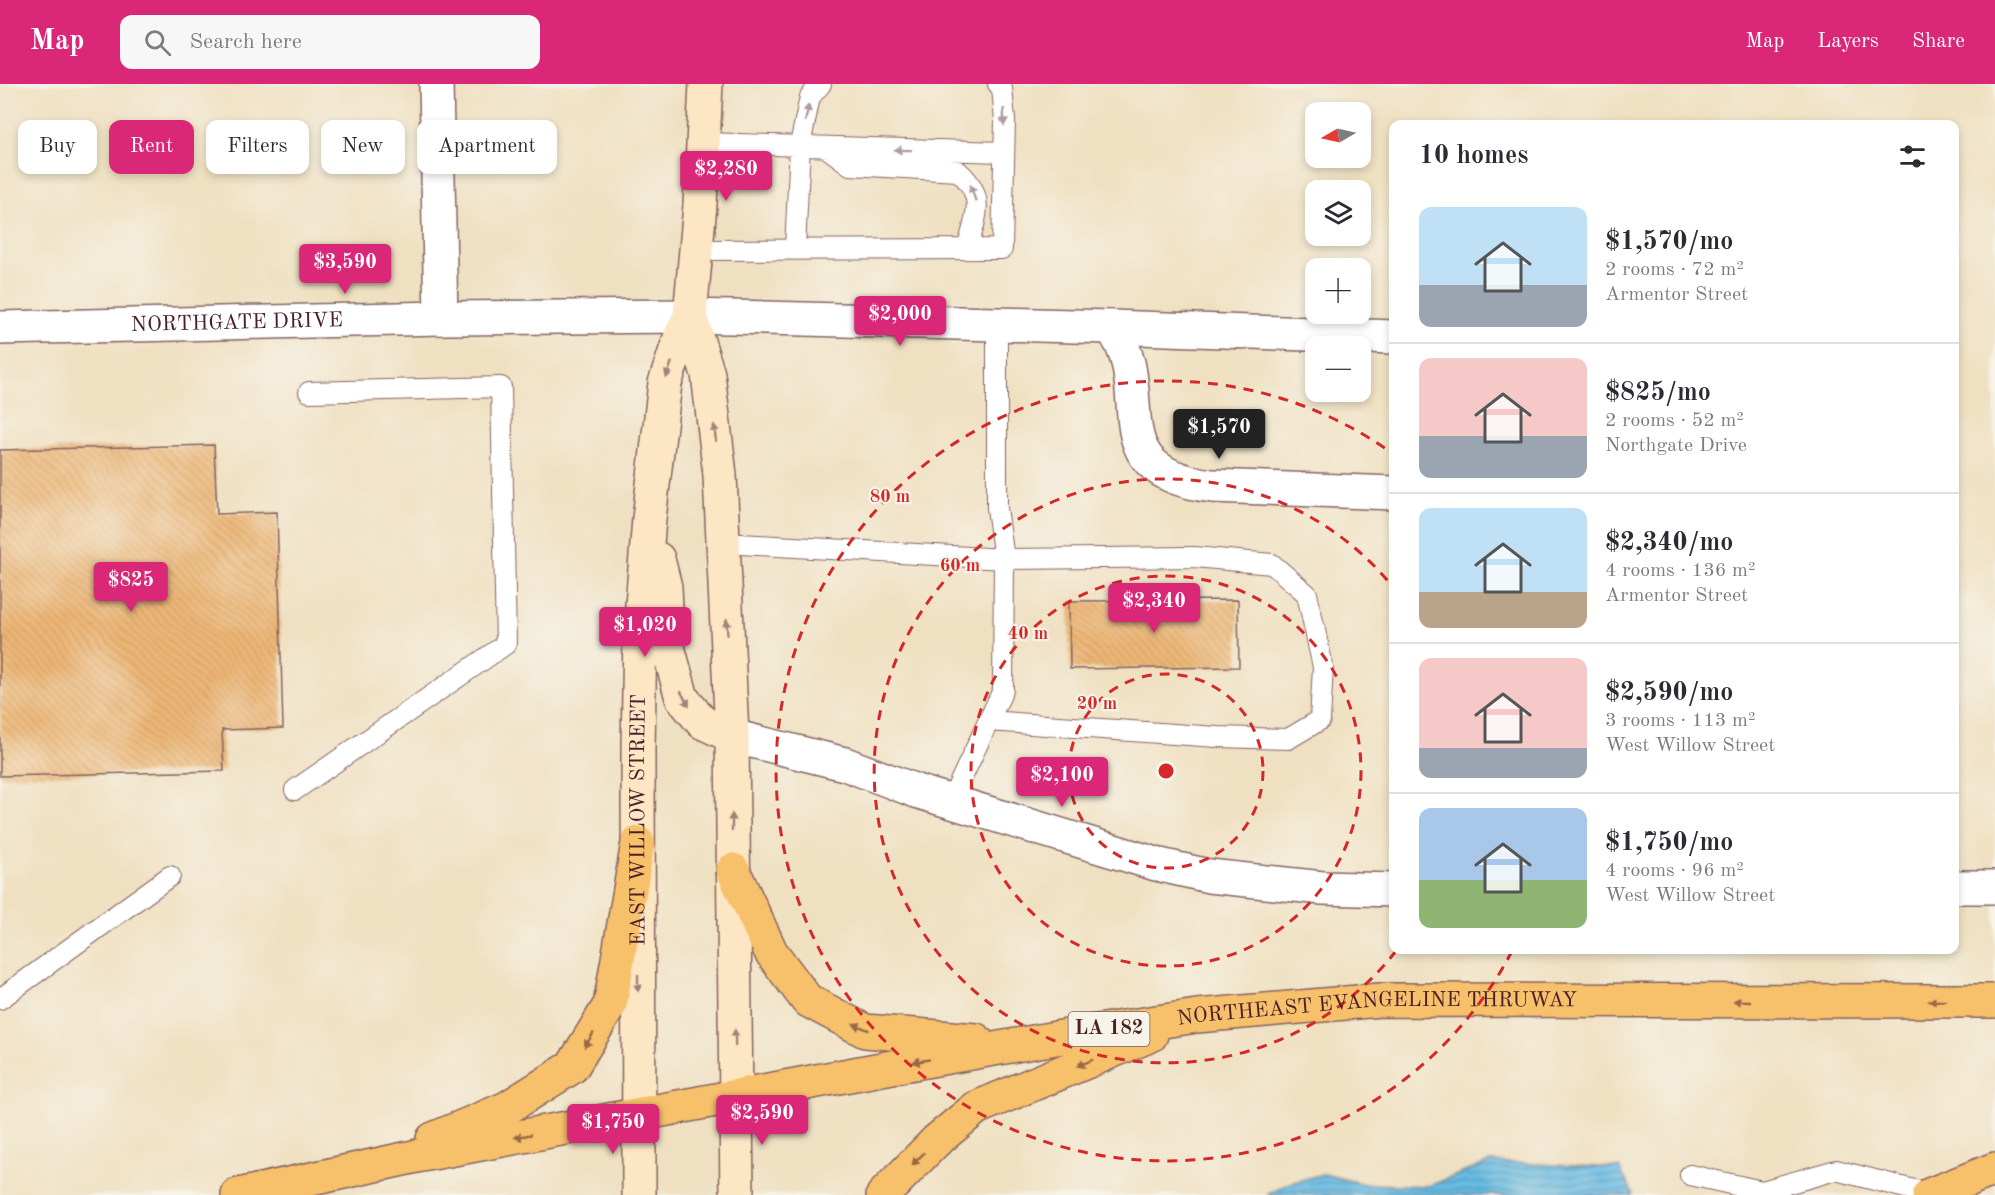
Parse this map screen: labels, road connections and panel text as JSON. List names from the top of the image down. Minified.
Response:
{"streets":{"highway":["NORTHEAST EVANGELINE THRUWAY","LA 182"],"main road":["EAST WILLOW STREET"],"street":["NORTHGATE DRIVE"]},"crossings":[["NORTHGATE DRIVE","EAST WILLOW STREET"],["EAST WILLOW STREET","NORTHEAST EVANGELINE THRUWAY"]],"one_way":["NORTHEAST EVANGELINE THRUWAY"],"north":"left","page":{"header":"Map","search":"Search here","nav":["Map","Layers","Share"],"map_buttons":["+","−"],"chip":["Buy","Rent","Filters","New","Apartment"],"heading":"10 homes","price":["$2,280","$3,590","$2,000","$1,570","$825","$2,340","$1,020","$2,100","$2,590","$1,750"],"list":[{"name":"$1,570/mo","note":"2 rooms · 72 m² · Armentor Street"},{"name":"$825/mo","note":"2 rooms · 52 m² · Northgate Drive"},{"name":"$2,340/mo","note":"4 rooms · 136 m² · Armentor Street"},{"name":"$2,590/mo","note":"3 rooms · 113 m² · West Willow Street"},{"name":"$1,750/mo","note":"4 rooms · 96 m² · West Willow Street"}]},"rings":["80 m","60 m","40 m","20 m"]}
